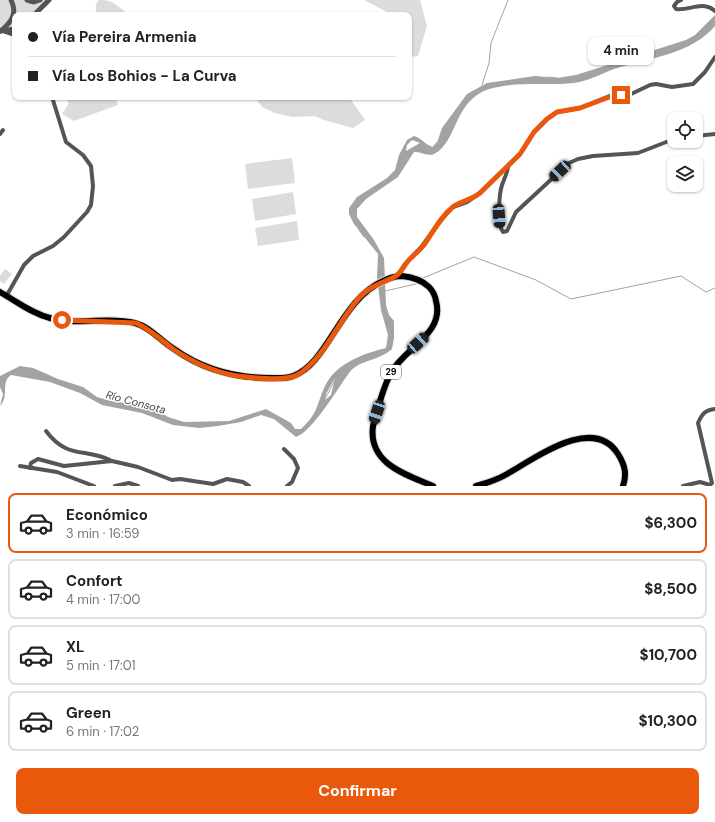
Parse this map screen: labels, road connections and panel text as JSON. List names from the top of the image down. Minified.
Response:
{"streets":{"main road":["29"]},"water":["Río Consota"],"page":{"banner":["Vía Pereira Armenia","Vía Los Bohios - La Curva"],"bubble":"4 min","list":[{"name":"Económico","note":"3 min · 16:59","value":"$6,300"},{"name":"Confort","note":"4 min · 17:00","value":"$8,500"},{"name":"XL","note":"5 min · 17:01","value":"$10,700"},{"name":"Green","note":"6 min · 17:02","value":"$10,300"}],"buttons":"Confirmar"}}
